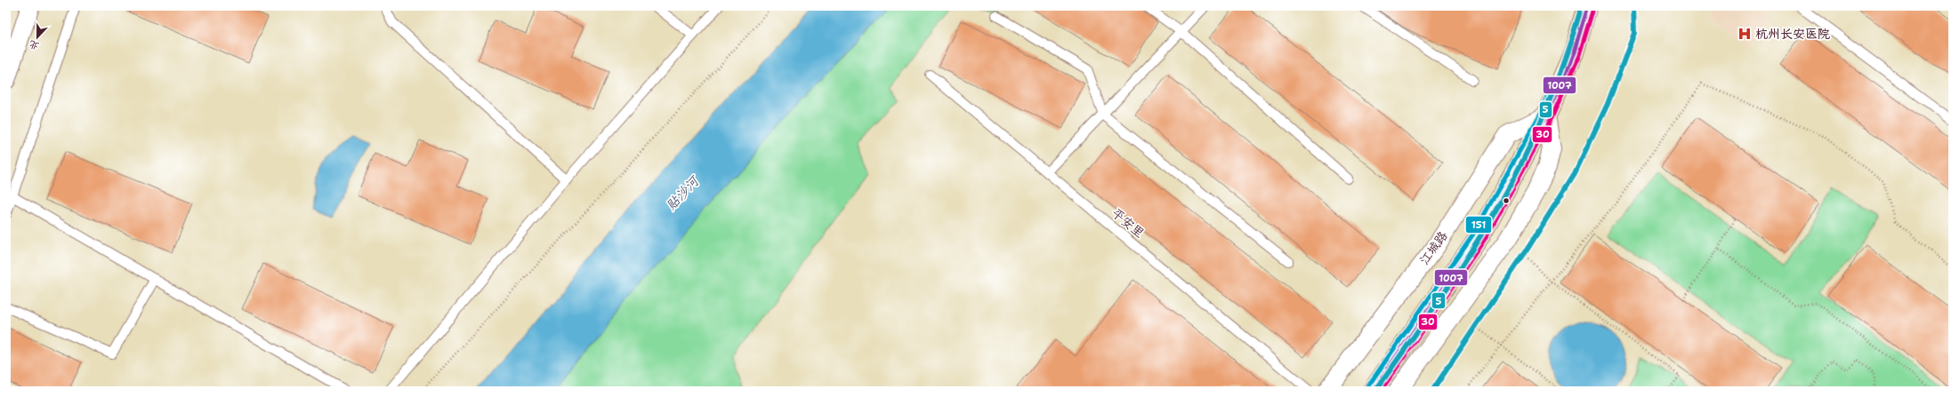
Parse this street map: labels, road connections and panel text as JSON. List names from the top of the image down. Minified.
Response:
{"streets":{"street":["江城路"],"lane":["平安里"]},"water":["贴沙河"],"places":{"hospital":["杭州长安医院"]},"lines":["transit line 5","transit line 1007","transit line 30","transit line 151"],"north":"bottom"}
